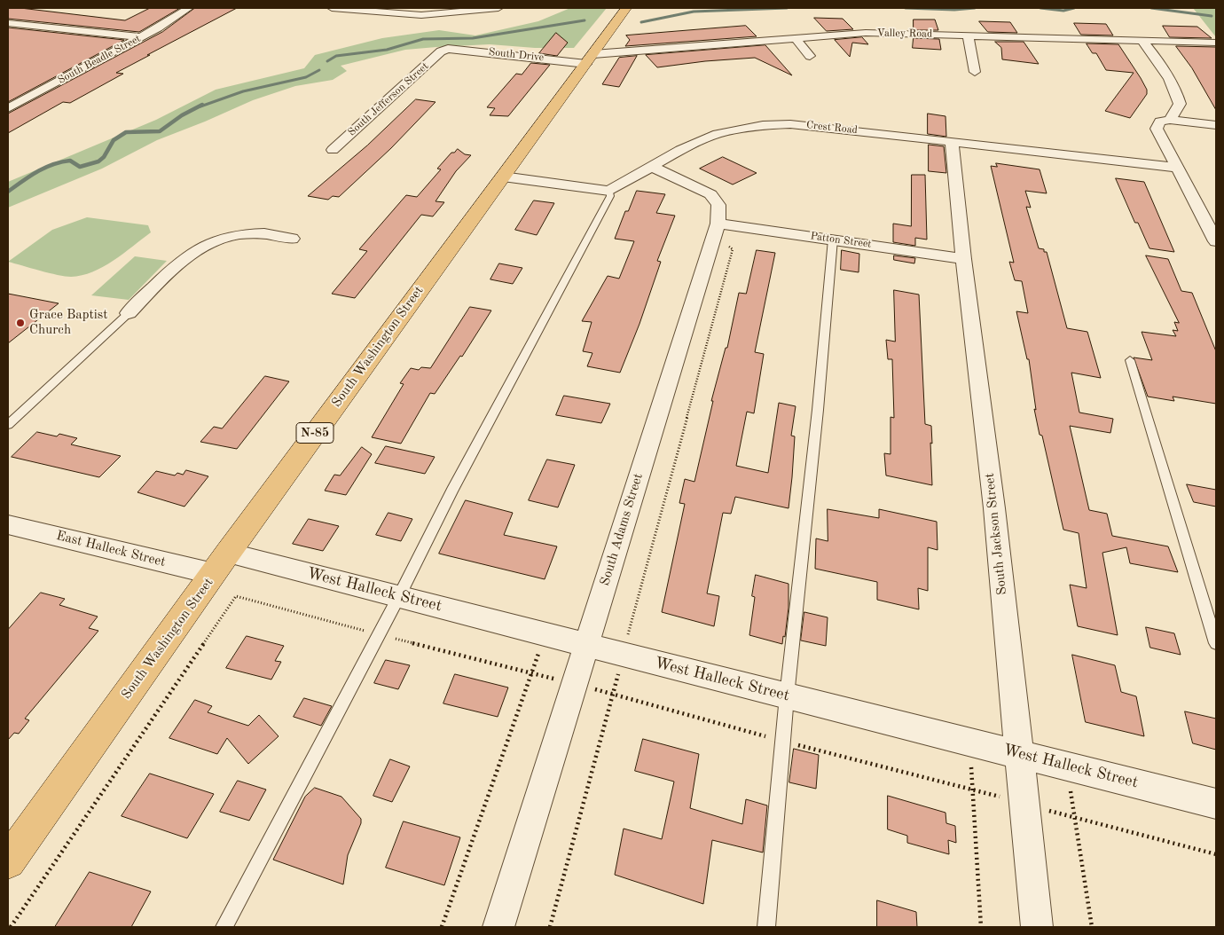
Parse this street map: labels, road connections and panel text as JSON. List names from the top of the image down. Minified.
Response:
{"streets":{"main road":["South Washington Street","N-85"],"street":["Valley Road","South Drive","South Beadle Street","South Jefferson Street","Crest Road","Patton Street","South Adams Street","South Jackson Street","East Halleck Street","West Halleck Street"]},"crossings":[["Valley Road","South Drive"],["Valley Road","South Washington Street"],["South Drive","South Jefferson Street"],["South Drive","South Washington Street"],["Crest Road","South Adams Street"],["Crest Road","South Jackson Street"],["Patton Street","South Adams Street"],["Patton Street","South Jackson Street"],["South Washington Street","East Halleck Street"],["South Washington Street","West Halleck Street"],["South Adams Street","West Halleck Street"],["South Jackson Street","West Halleck Street"]],"places":["Grace Baptist Church"]}
